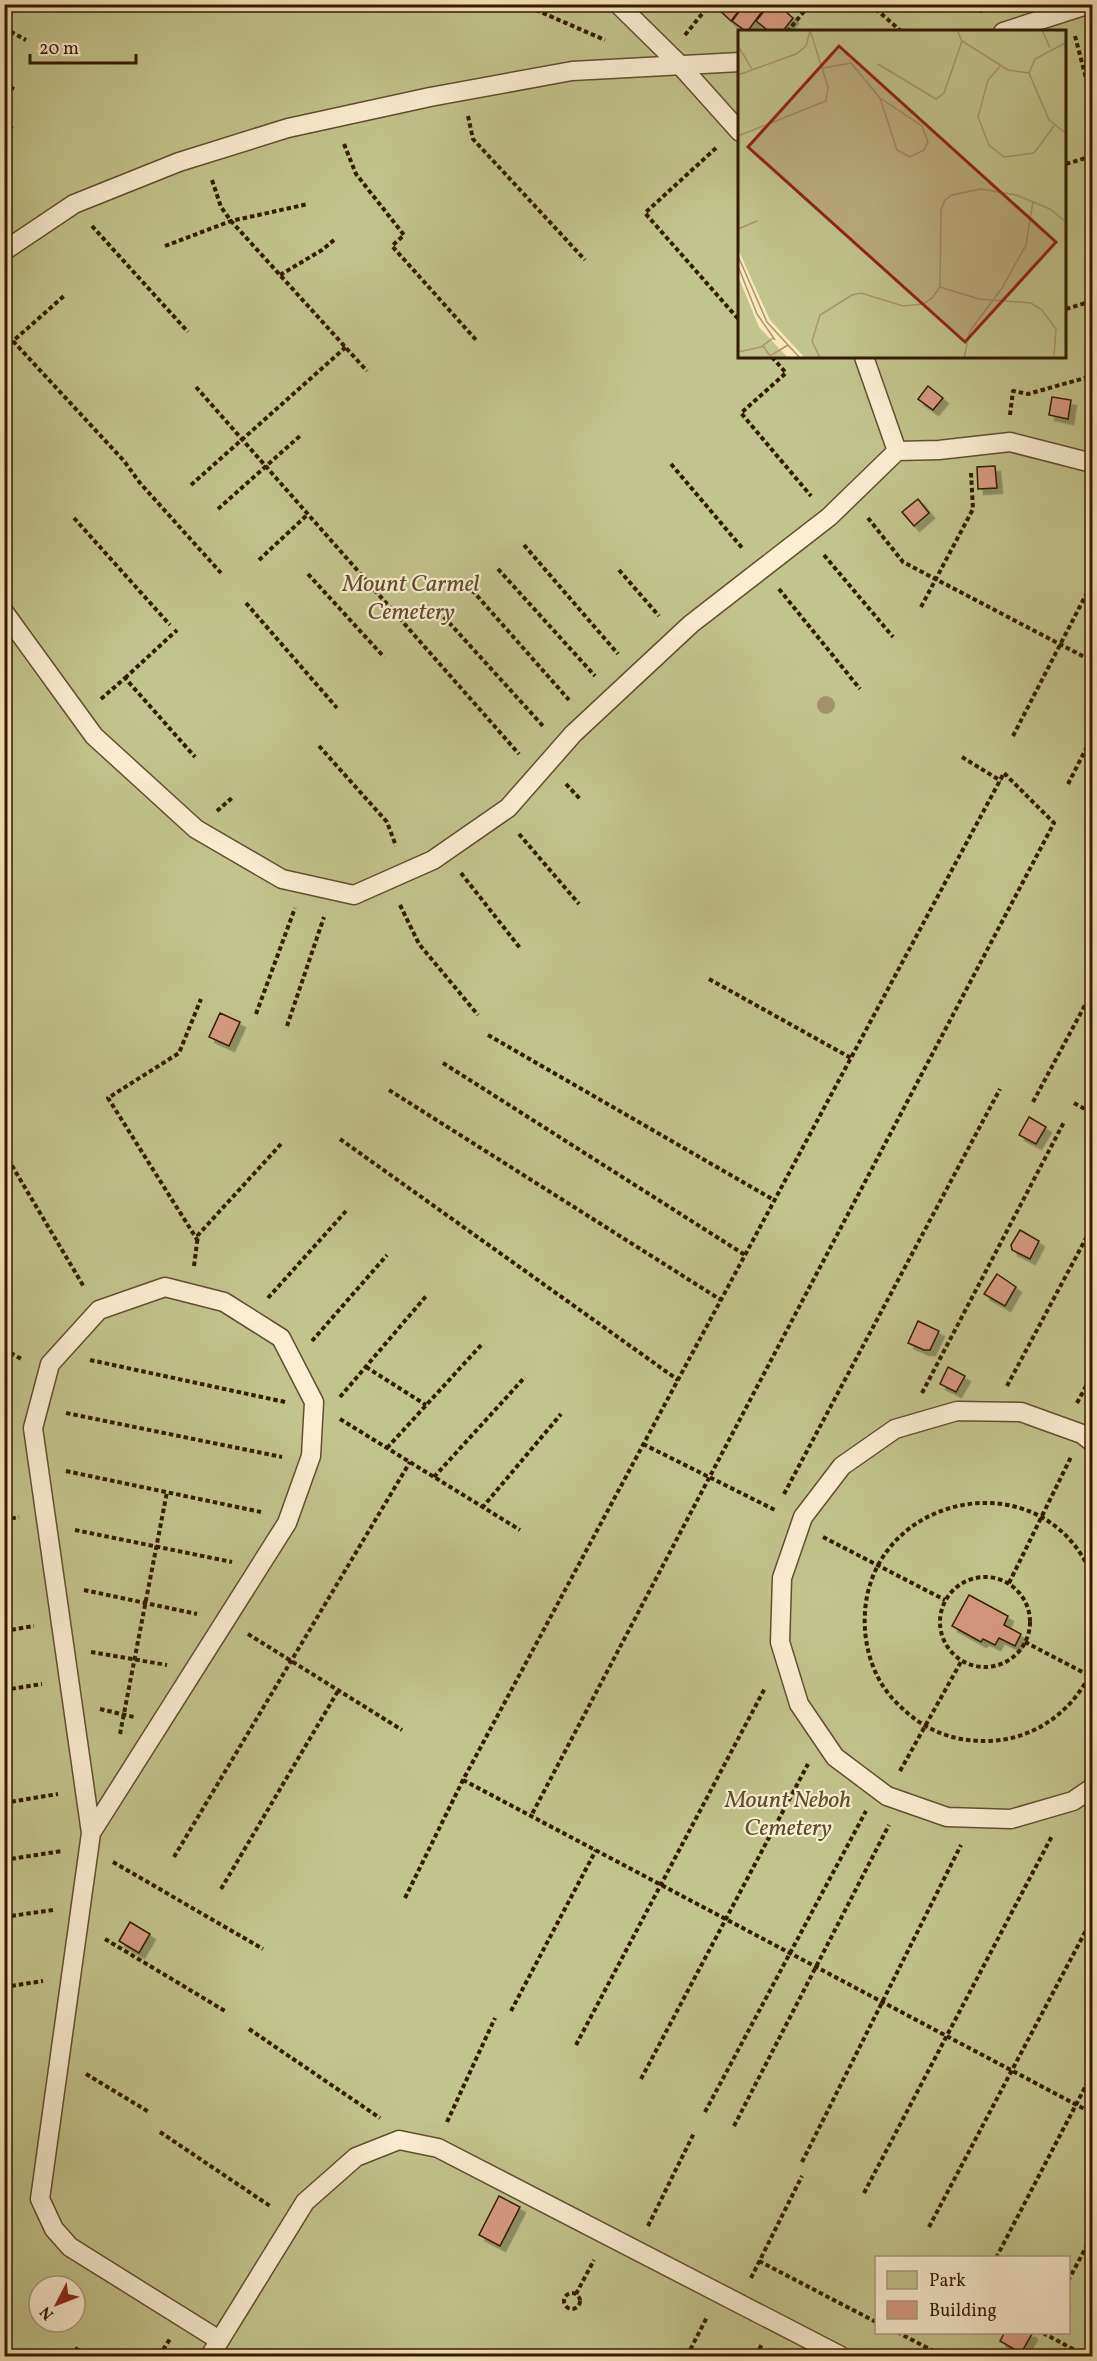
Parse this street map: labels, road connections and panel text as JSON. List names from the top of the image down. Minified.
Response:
{"parks":["Mount Carmel Cemetery","Mount Neboh Cemetery"],"legend":["Park","Building"],"scale_bar":"20 m","north":"bottom left"}
